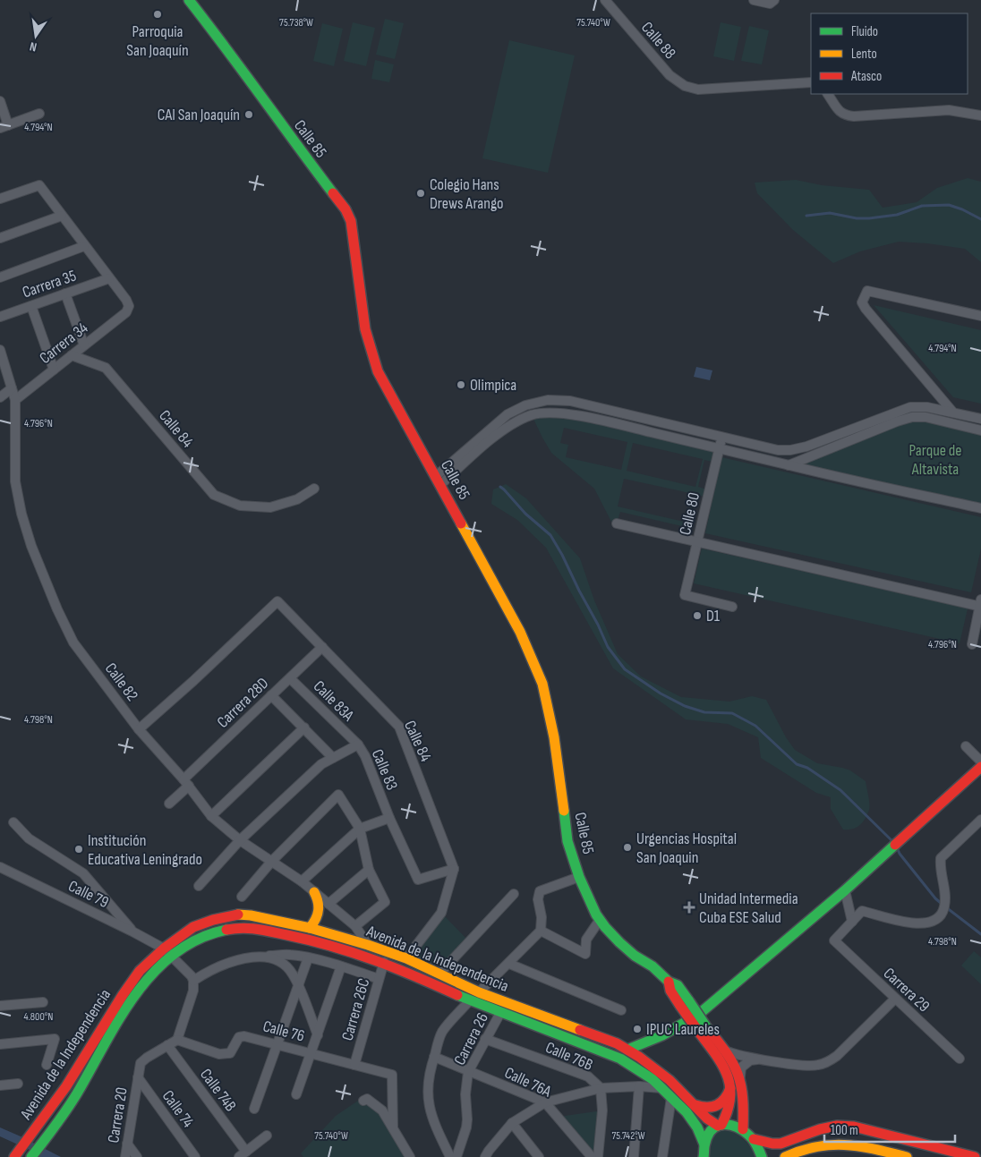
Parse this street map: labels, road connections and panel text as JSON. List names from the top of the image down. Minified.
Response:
{"streets":{"main road":["Calle 85","Avenida de la Independencia"],"street":["Calle 88","Carrera 35","Carrera 34","Calle 84","Calle 80","Calle 82","Calle 83A","Carrera 28D","Calle 83","Calle 79","Carrera 29","Carrera 26C","Calle 76","Carrera 26","Calle 76B","Calle 76A","Calle 74B","Calle 74","Carrera 20"]},"crossings":[["Carrera 35","Carrera 34"],["Carrera 34","Calle 84"],["Carrera 34","Calle 82"],["Calle 84","Calle 82"],["Calle 84","Carrera 28D"],["Calle 84","Calle 83"],["Calle 82","Carrera 28D"],["Calle 82","Avenida de la Independencia"],["Calle 83A","Carrera 28D"],["Calle 83A","Calle 83"],["Calle 79","Avenida de la Independencia"],["Avenida de la Independencia","Carrera 26C"],["Avenida de la Independencia","Carrera 26"],["Carrera 26C","Calle 76"],["Calle 76","Carrera 20"],["Carrera 26","Calle 76B"],["Carrera 26","Calle 76A"],["Calle 74B","Carrera 20"],["Calle 74","Carrera 20"]],"parks":["Parque de Altavista"],"places":{"other":["Parroquia San Joaquín","CAI San Joaquín","Colegio Hans Drews Arango","Olimpica","D1","Urgencias Hospital San Joaquin","Institución Educativa Leningrado","IPUC Laureles"],"health":["Unidad Intermedia Cuba ESE Salud"]},"legend":["Fluido","Lento","Atasco"],"scale_bar":"100 m","north":"bottom","coordinates":["75.738°W","75.740°W","4.794°N","4.796°N","4.798°N","4.800°N","75.742°W"]}
